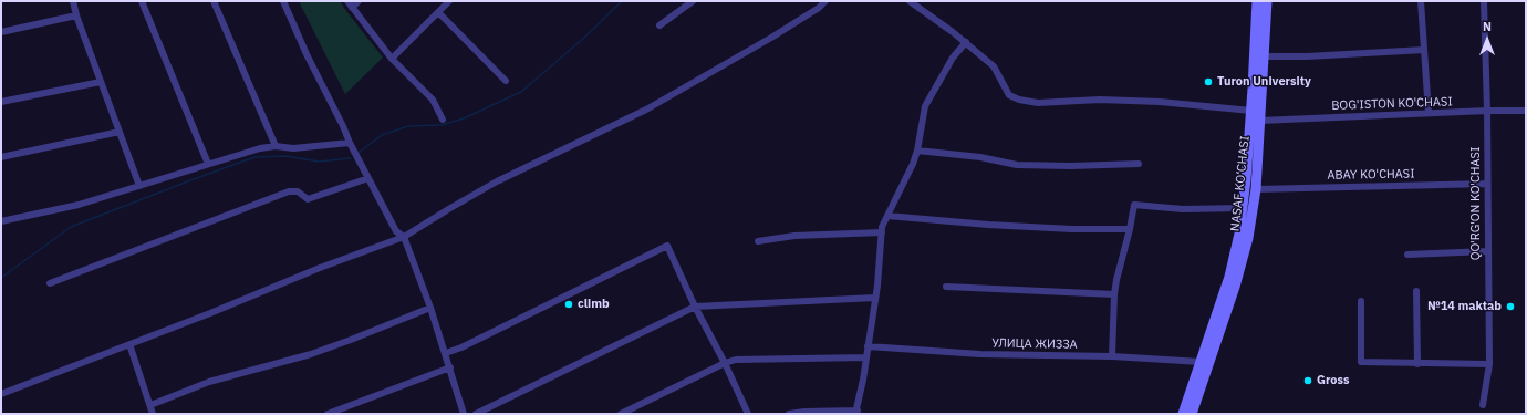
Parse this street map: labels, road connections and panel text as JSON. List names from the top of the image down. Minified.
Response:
{"streets":{"main road":["NASAF KO‘CHASI"],"street":["BOG'ISTON KO'CHASI","ABAY KO'CHASI","QO'RG'ON KO'CHASI","УЛИЦА ЖИЗЗА"]},"crossings":[["BOG'ISTON KO'CHASI","NASAF KO‘CHASI"],["BOG'ISTON KO'CHASI","QO'RG'ON KO'CHASI"],["ABAY KO'CHASI","NASAF KO‘CHASI"],["ABAY KO'CHASI","QO'RG'ON KO'CHASI"],["NASAF KO‘CHASI","УЛИЦА ЖИЗЗА"]],"places":["Turon University","climb","№14 maktab","Gross"],"north":"top"}
